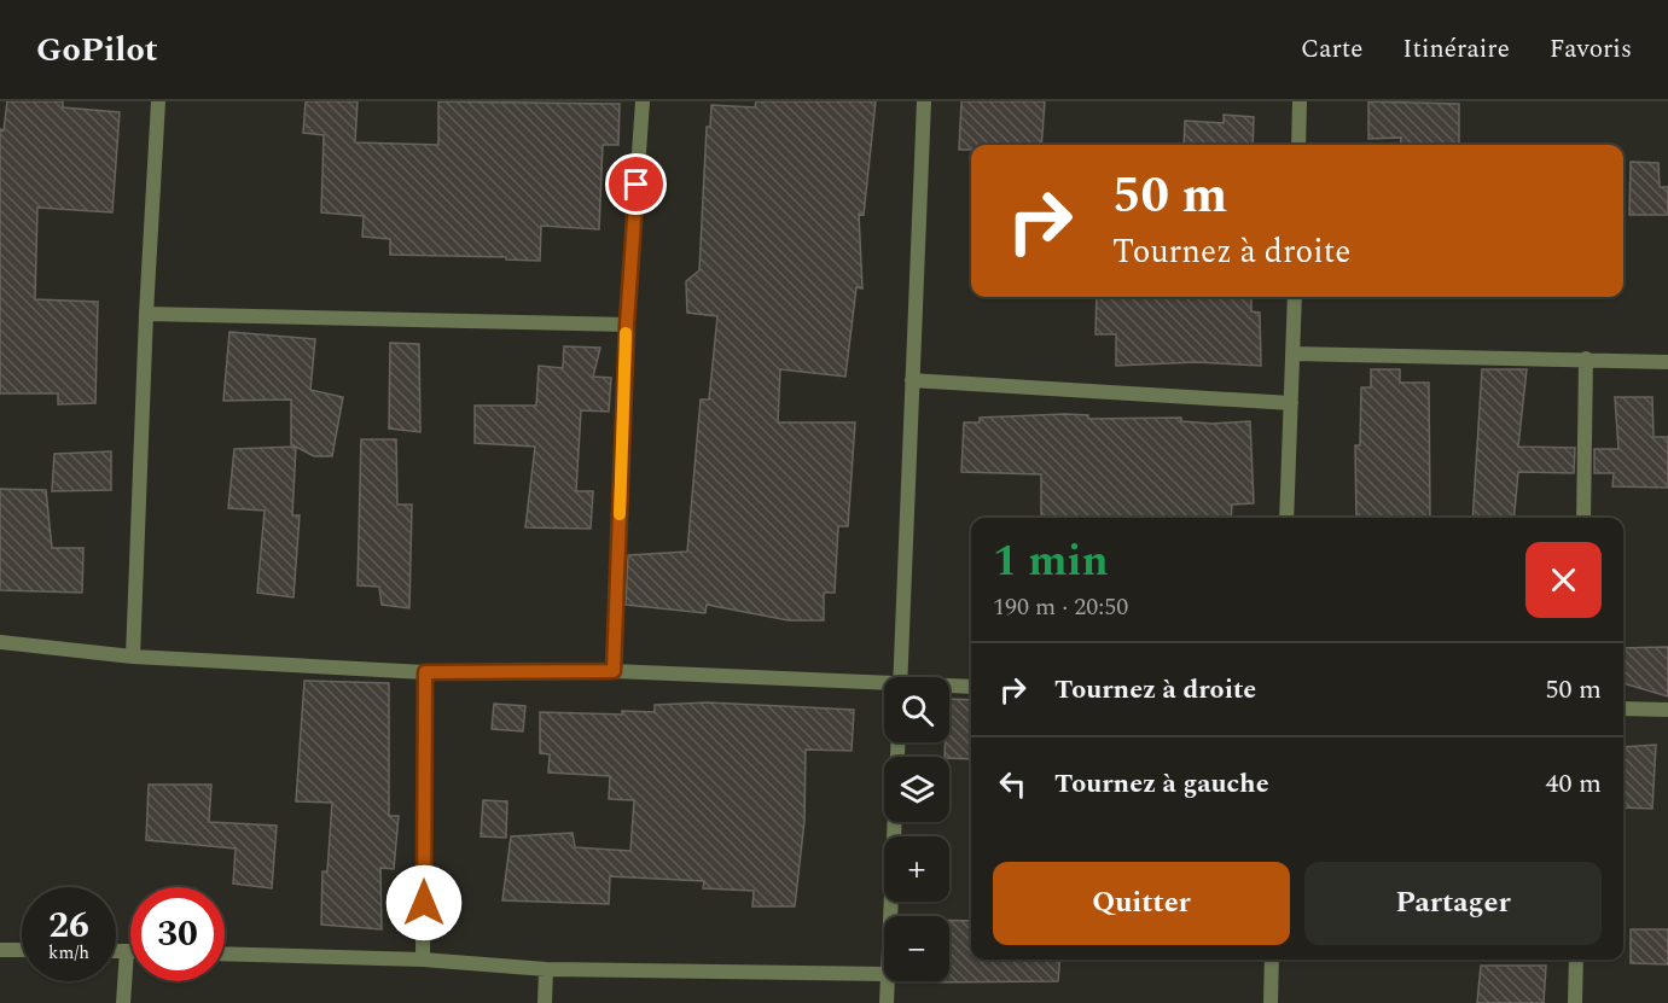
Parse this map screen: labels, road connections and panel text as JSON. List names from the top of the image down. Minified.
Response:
{"page":{"header":"GoPilot","nav":["Carte","Itinéraire","Favoris"],"turn":["50 m","Tournez à droite"],"heading":["1 min","190 m · 20:50"],"list":[{"name":"Tournez à droite","value":"50 m"},{"name":"Tournez à gauche","value":"40 m"}],"map_buttons":["+","−"],"buttons":["Quitter","Partager"],"speed":"26 km/h","limit":"30"}}
